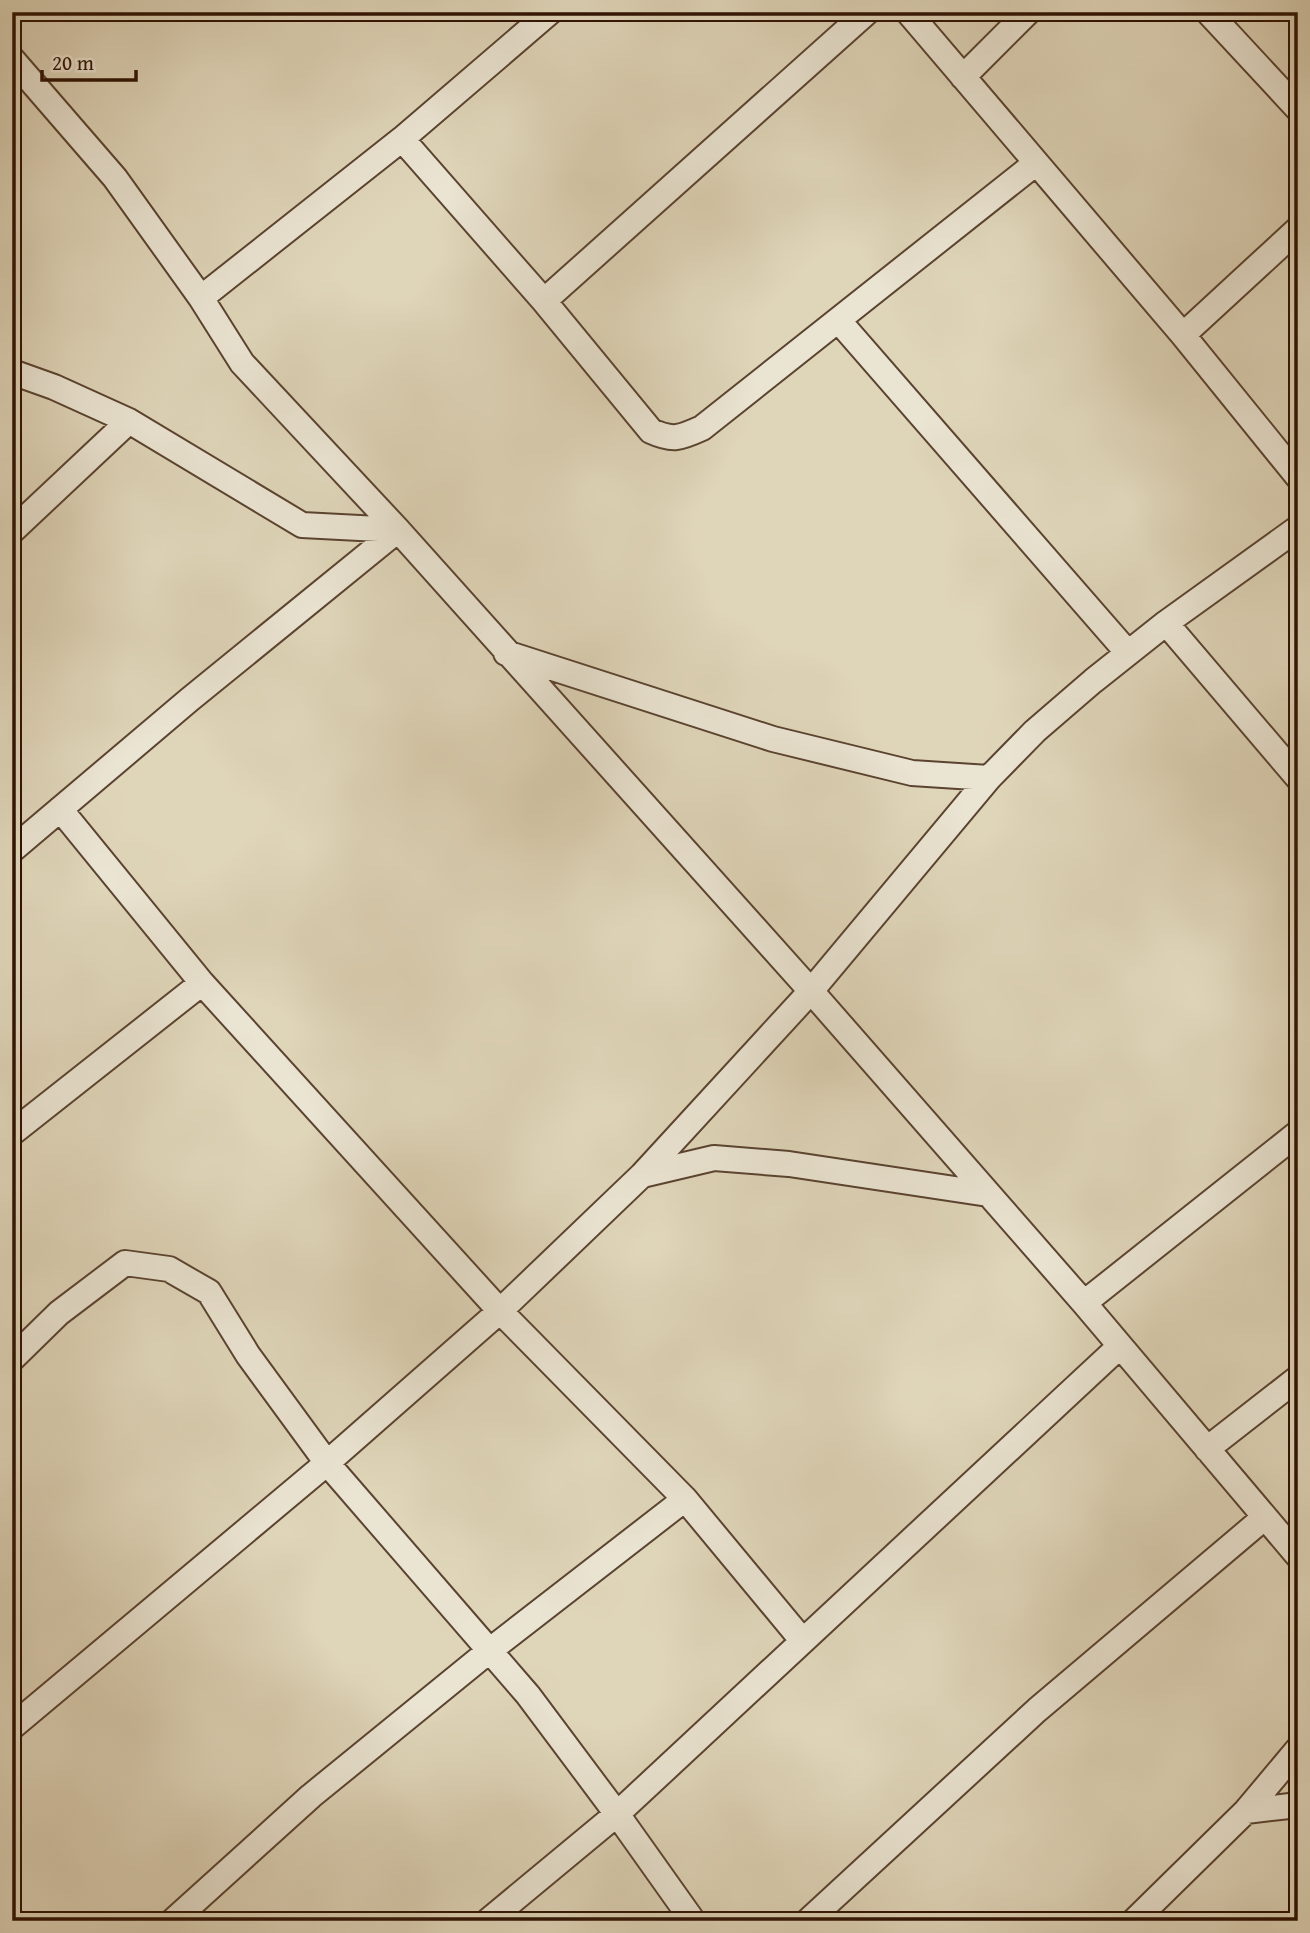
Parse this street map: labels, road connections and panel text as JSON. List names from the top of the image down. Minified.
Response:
{"scale_bar":"20 m"}
